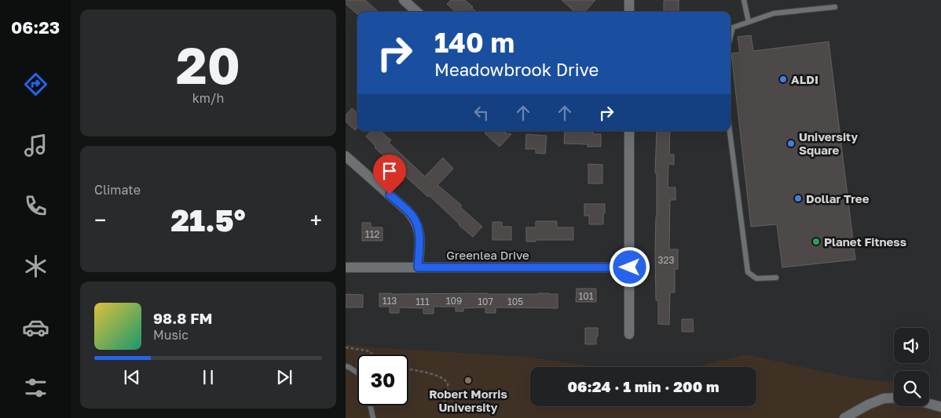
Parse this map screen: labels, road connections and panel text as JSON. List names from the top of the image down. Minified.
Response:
{"streets":{"street":["Greenlea Drive"]},"places":["ALDI","University Square","Dollar Tree","Planet Fitness","Robert Morris University"],"house_numbers":["112","323","101","113","109","111","107","105"],"page":{"tabs":"06:23","tile":[["20","km/h"],"Climate"],"turn":["140 m","Meadowbrook Drive"],"heat":["−","21.5°","+"],"song":["98.8 FM","Music"],"limit":"30","trip":"06:24 · 1 min · 200 m"}}
